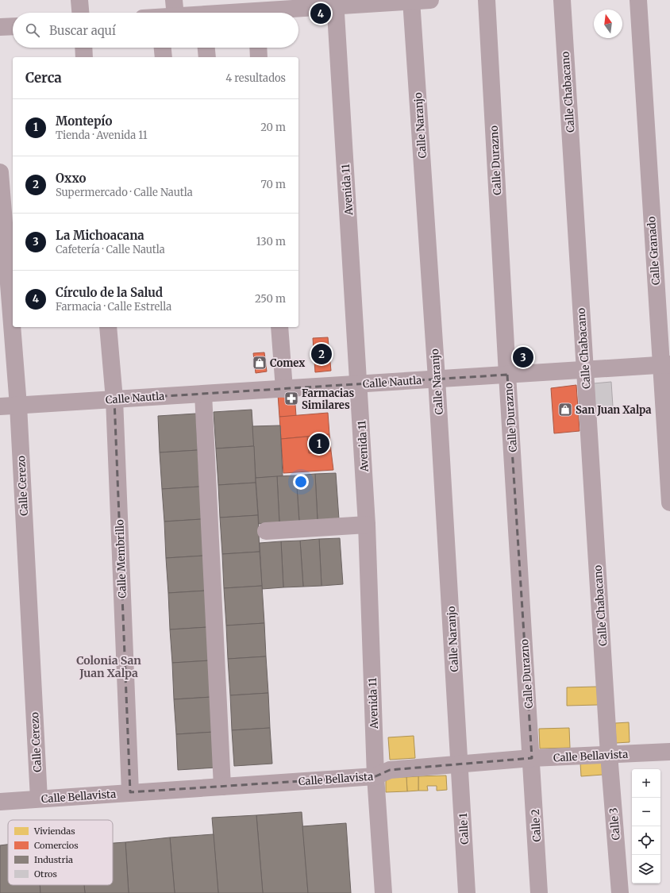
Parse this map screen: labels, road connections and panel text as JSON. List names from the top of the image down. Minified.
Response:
{"streets":{"street":["Calle Chabacano","Calle Naranjo","Calle Durazno","Avenida 11","Calle Granado","Calle Nautla","Calle Cerezo","Calle Membrillo","Calle Bellavista","Calle 3","Calle 2","Calle 1"]},"crossings":[["Calle Chabacano","Calle Nautla"],["Calle Chabacano","Calle Bellavista"],["Calle Chabacano","Calle 3"],["Calle Naranjo","Calle Nautla"],["Calle Naranjo","Calle Bellavista"],["Calle Naranjo","Calle 1"],["Calle Durazno","Calle Nautla"],["Calle Durazno","Calle Bellavista"],["Calle Durazno","Calle 2"],["Avenida 11","Calle Nautla"],["Avenida 11","Calle Bellavista"],["Calle Granado","Calle Nautla"],["Calle Nautla","Calle Cerezo"],["Calle Nautla","Calle Membrillo"],["Calle Cerezo","Calle Bellavista"],["Calle Membrillo","Calle Bellavista"],["Calle Bellavista","Calle 3"],["Calle Bellavista","Calle 2"],["Calle Bellavista","Calle 1"]],"districts":["Colonia San Juan Xalpa"],"places":{"shop":["Comex","San Juan Xalpa"],"pharmacy":["Farmacias Similares"]},"legend":["Viviendas","Comercios","Industria","Otros"],"north":"top","page":{"pins":["4","2","3","1"],"search":"Buscar aquí","heading":["Cerca","4 resultados"],"list":[{"mark":"1","name":"Montepío","note":"Tienda · Avenida 11","value":"20 m"},{"mark":"2","name":"Oxxo","note":"Supermercado · Calle Nautla","value":"70 m"},{"mark":"3","name":"La Michoacana","note":"Cafetería · Calle Nautla","value":"130 m"},{"mark":"4","name":"Círculo de la Salud","note":"Farmacia · Calle Estrella","value":"250 m"}],"map_buttons":["+","−"]}}
